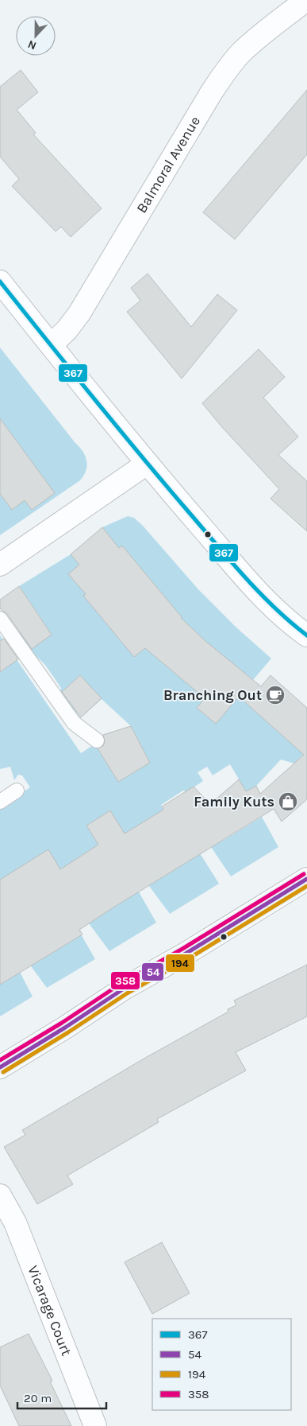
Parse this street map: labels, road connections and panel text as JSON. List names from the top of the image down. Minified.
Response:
{"streets":{"street":["Balmoral Avenue","Vicarage Court"]},"places":{"cafe":["Branching Out"],"shop":["Family Kuts"]},"lines":["transit line 367","transit line 358","transit line 54","transit line 194"],"legend":["367","54","194","358"],"scale_bar":"20 m","north":"bottom"}
